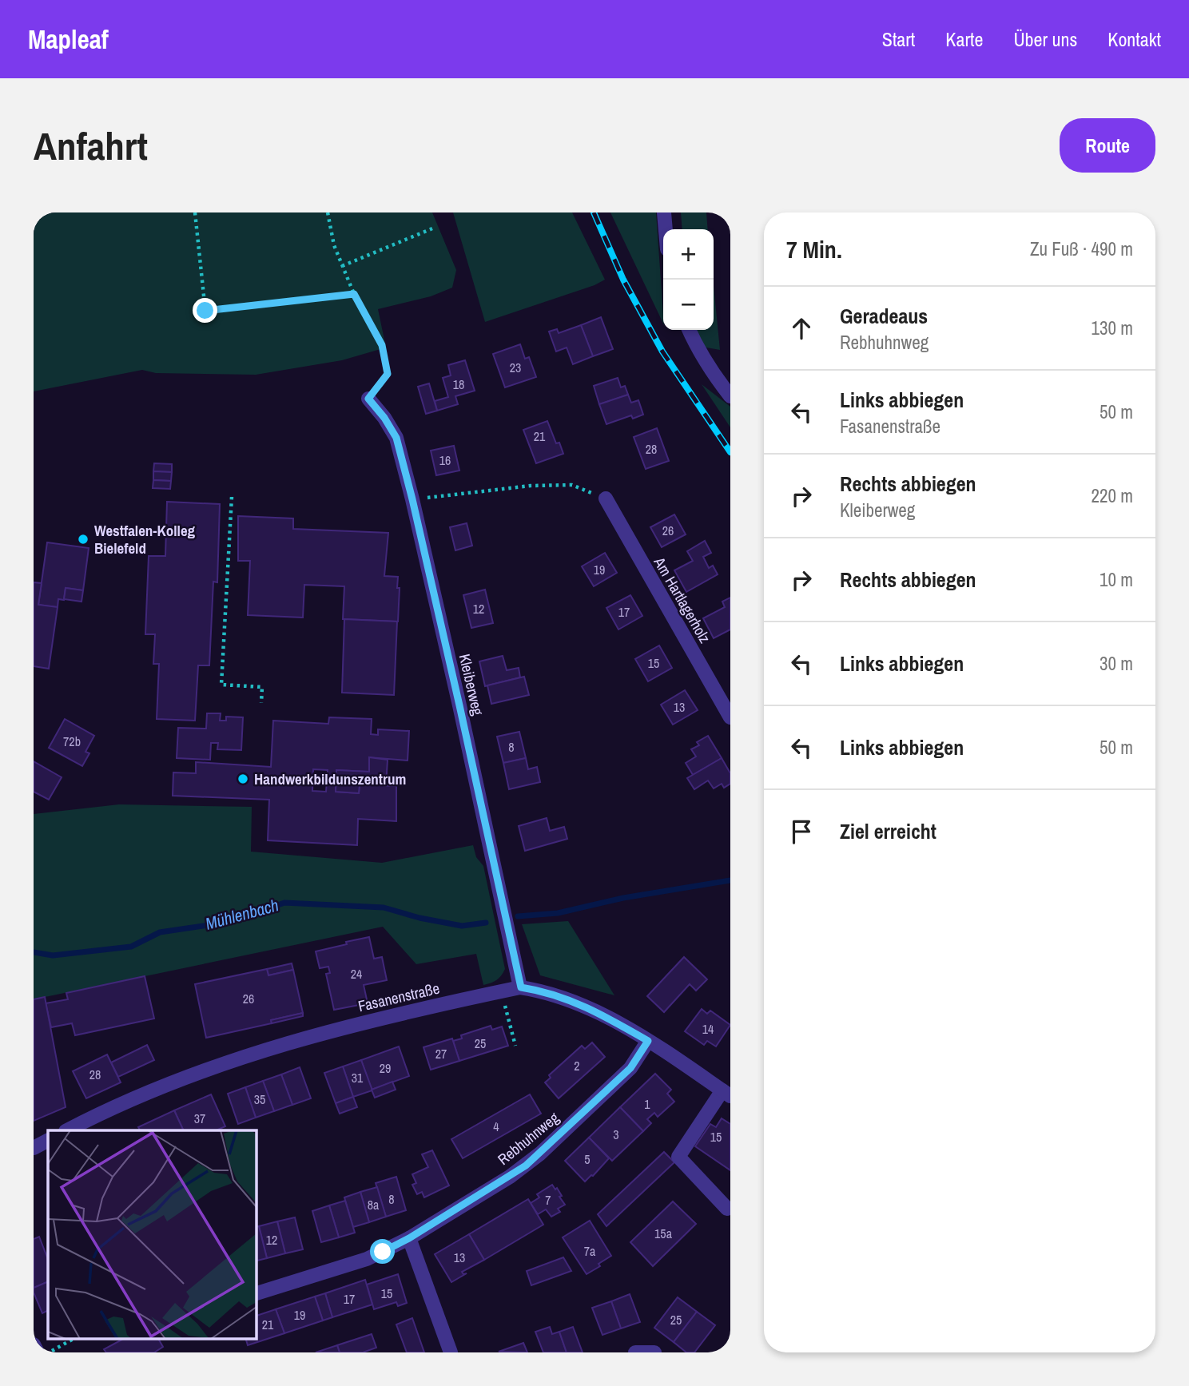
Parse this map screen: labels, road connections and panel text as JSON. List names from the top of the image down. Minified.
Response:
{"streets":{"street":["Am Hartlagerholz","Kleiberweg","Fasanenstraße","Rebhuhnweg"]},"crossings":[["Kleiberweg","Fasanenstraße"],["Fasanenstraße","Rebhuhnweg"]],"water":["Mühlenbach"],"places":["Westfalen-Kolleg Bielefeld","Handwerkbildunszentrum"],"house_numbers":["23","18","21","28","16","26","19","12","17","15","13","72b","8","24","26","14","25","27","2","29","28","31","35","1","37","4","3","15","5","8","7","8a","15a","12","7a","13","15","17","19","25","21"],"page":{"header":"Mapleaf","nav":["Start","Karte","Über uns","Kontakt"],"buttons":"Route","title":"Anfahrt","heading":["7 Min.","Zu Fuß · 490 m"],"map_buttons":["+","−"],"list":[["Geradeaus","Rebhuhnweg","130 m"],["Links abbiegen","Fasanenstraße","50 m"],["Rechts abbiegen","Kleiberweg","220 m"],["Rechts abbiegen","10 m"],["Links abbiegen","30 m"],["Links abbiegen","50 m"],"Ziel erreicht"]}}
